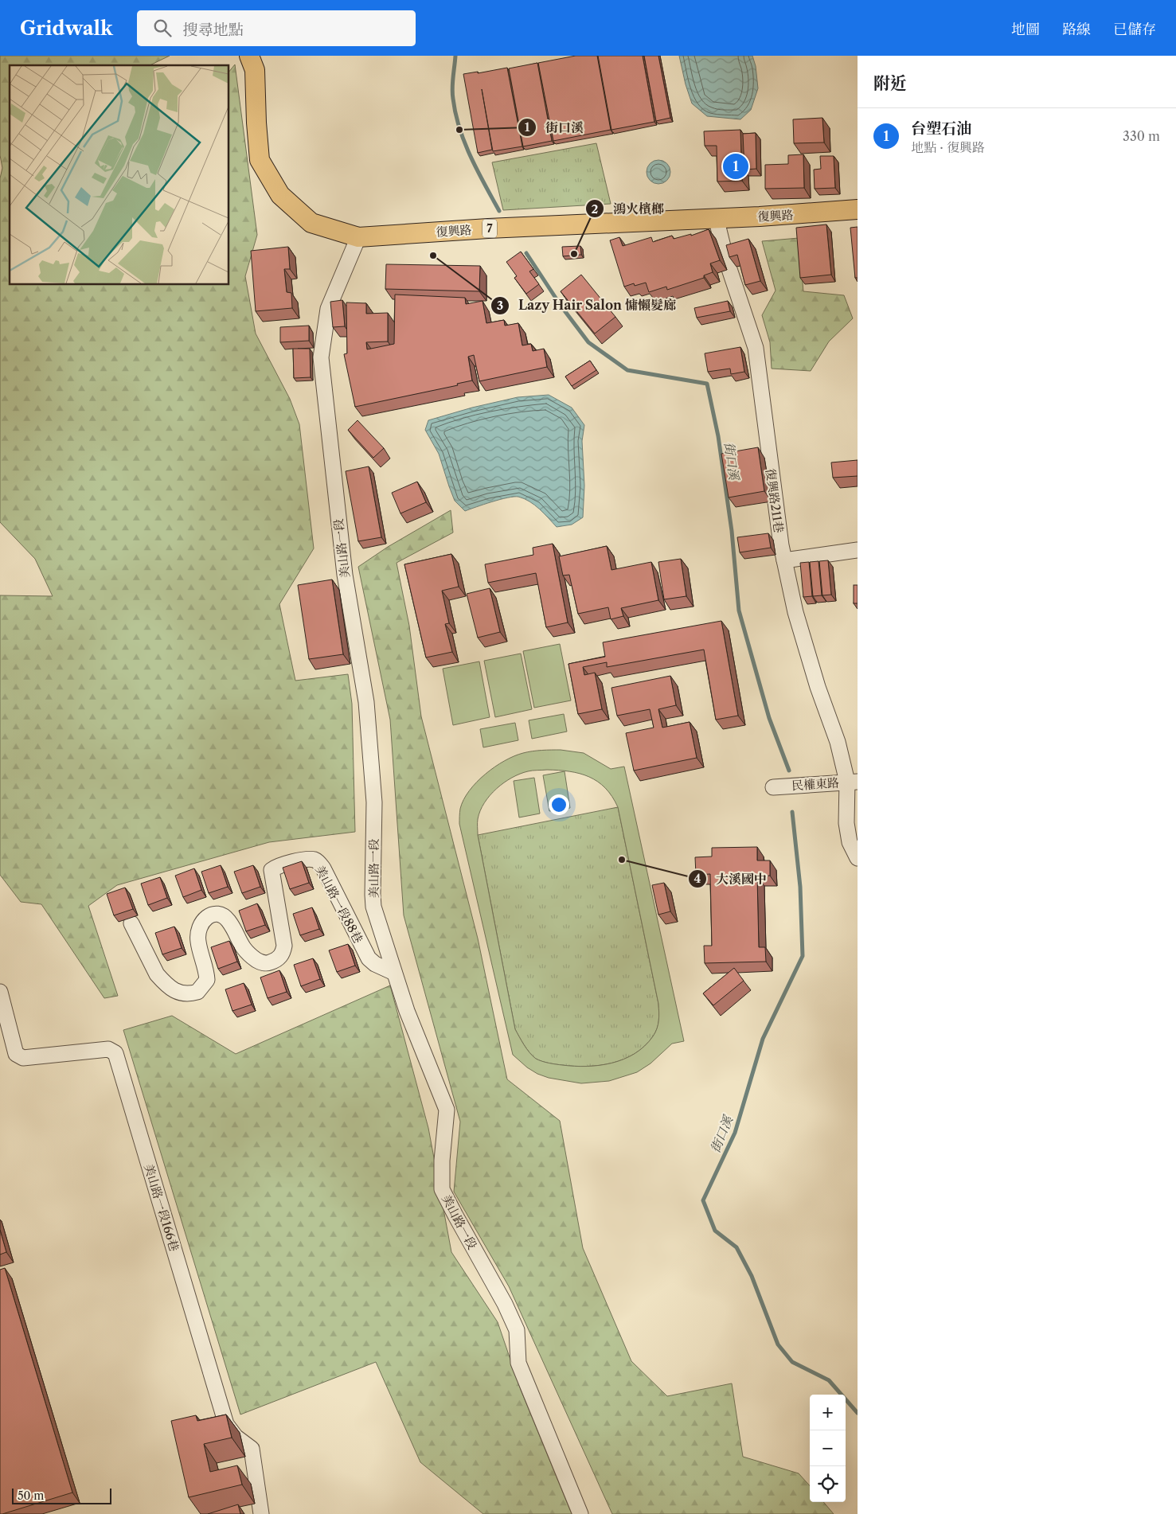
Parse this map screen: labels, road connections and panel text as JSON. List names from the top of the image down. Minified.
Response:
{"streets":{"main road":["復興路","7"],"street":["復興路211巷","美山路一段","民權東路","美山路一段88巷","美山路一段166巷"]},"crossings":[["復興路","復興路211巷"],["復興路","美山路一段"],["復興路211巷","民權東路"],["美山路一段","美山路一段88巷"]],"water":["街口溪"],"places":["街口溪","鴻火檳榔","Lazy Hair Salon 慵懶髮廊","大溪國中"],"scale_bar":"50 m","page":{"header":"Gridwalk","search":"搜尋地點","nav":["地圖","路線","已儲存"],"heading":"附近","list":[{"mark":"1","name":"台塑石油","note":"地點 · 復興路","value":"330 m"}],"pins":"1","map_buttons":["+","−"],"scale":"50 m"}}
